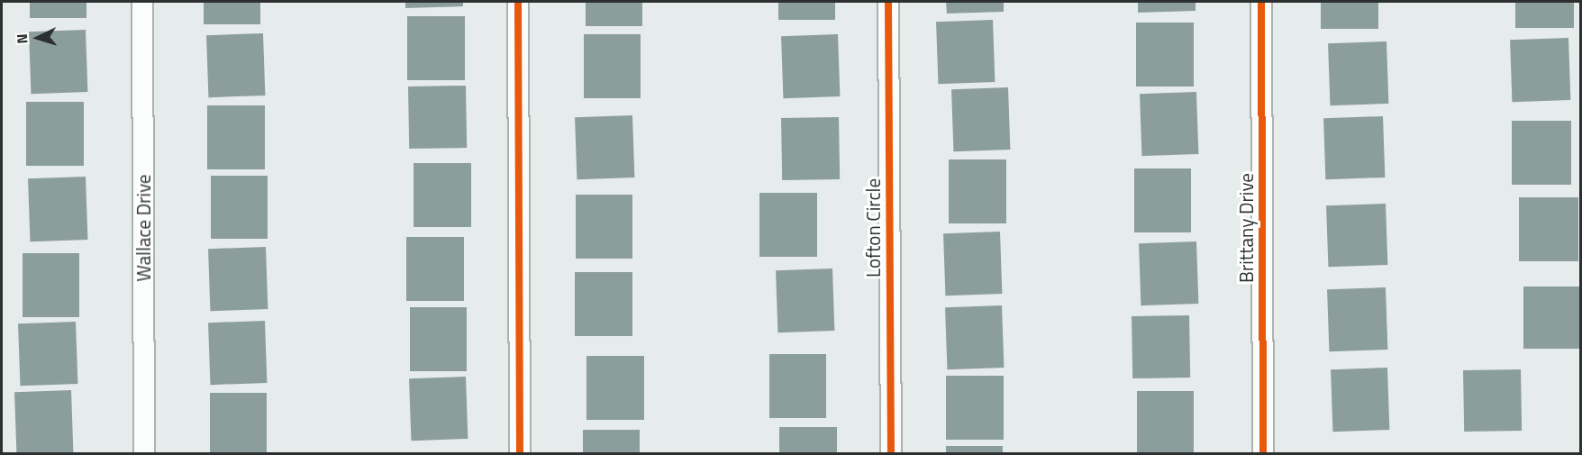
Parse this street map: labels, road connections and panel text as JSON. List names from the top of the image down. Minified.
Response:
{"streets":{"street":["Wallace Drive","Lofton Circle","Brittany Drive"]},"north":"left"}
